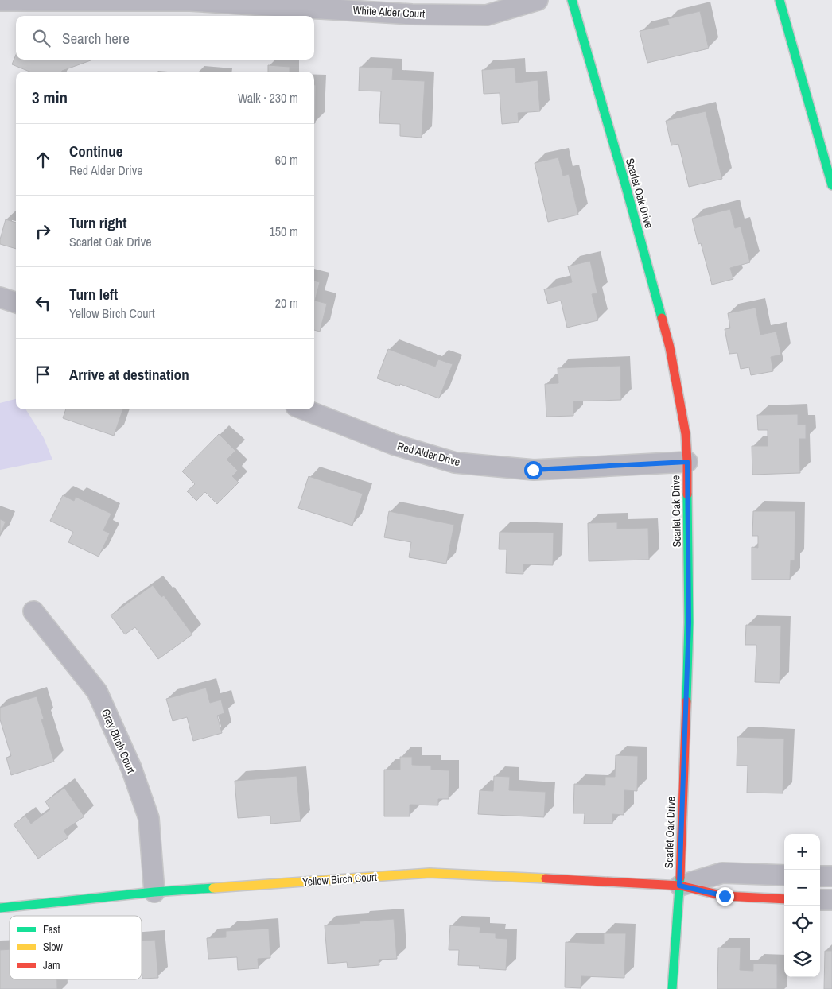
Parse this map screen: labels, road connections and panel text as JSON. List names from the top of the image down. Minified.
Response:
{"streets":{"street":["White Alder Court","Scarlet Oak Drive","Red Alder Drive","Gray Birch Court","Yellow Birch Court"]},"crossings":[["Scarlet Oak Drive","Red Alder Drive"],["Scarlet Oak Drive","Yellow Birch Court"],["Gray Birch Court","Yellow Birch Court"]],"legend":["Fast","Slow","Jam"],"page":{"search":"Search here","heading":["3 min","Walk · 230 m"],"list":[["Continue","Red Alder Drive","60 m"],["Turn right","Scarlet Oak Drive","150 m"],["Turn left","Yellow Birch Court","20 m"],"Arrive at destination"],"map_buttons":["+","−"]}}
